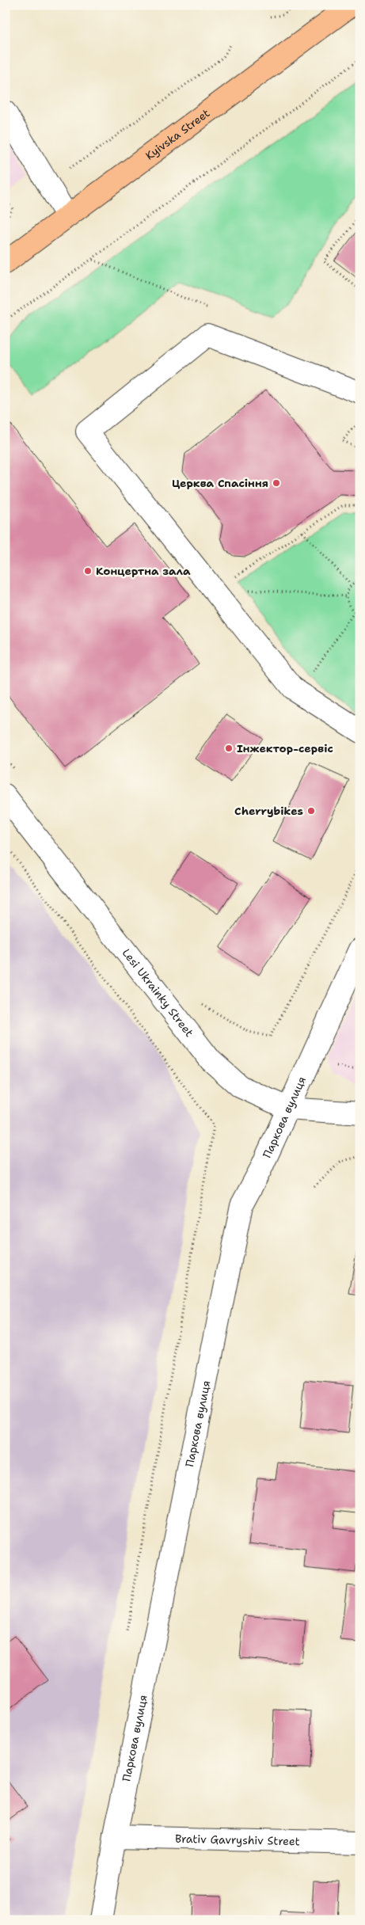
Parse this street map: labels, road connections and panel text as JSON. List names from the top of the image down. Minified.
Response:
{"streets":{"main road":["Kyivska Street"],"street":["Lesi Ukrainky Street","Паркова вулиця","Brativ Gavryshiv Street"]},"crossings":[["Lesi Ukrainky Street","Паркова вулиця"],["Паркова вулиця","Brativ Gavryshiv Street"]],"places":["Церква Спасіння","Концертна зала","Інжектор-сервіс","Сherrybikes"]}
